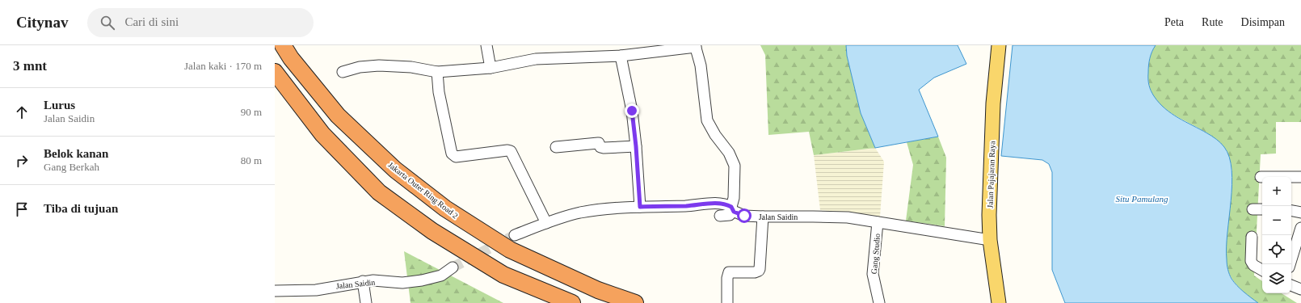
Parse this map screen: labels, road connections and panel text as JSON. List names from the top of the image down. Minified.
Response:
{"streets":{"highway":["Jakarta Outer Ring Road 2"],"main road":["Jalan Pajajaran Raya"],"street":["Jalan Saidin","Gang Studio"]},"crossings":[["Jalan Pajajaran Raya","Jalan Saidin"],["Jalan Saidin","Gang Studio"]],"water":["Situ Pamulang"],"page":{"header":"Citynav","search":"Cari di sini","nav":["Peta","Rute","Disimpan"],"heading":["3 mnt","Jalan kaki · 170 m"],"list":[["Lurus","Jalan Saidin","90 m"],["Belok kanan","Gang Berkah","80 m"],"Tiba di tujuan"],"map_buttons":["+","−"]}}
